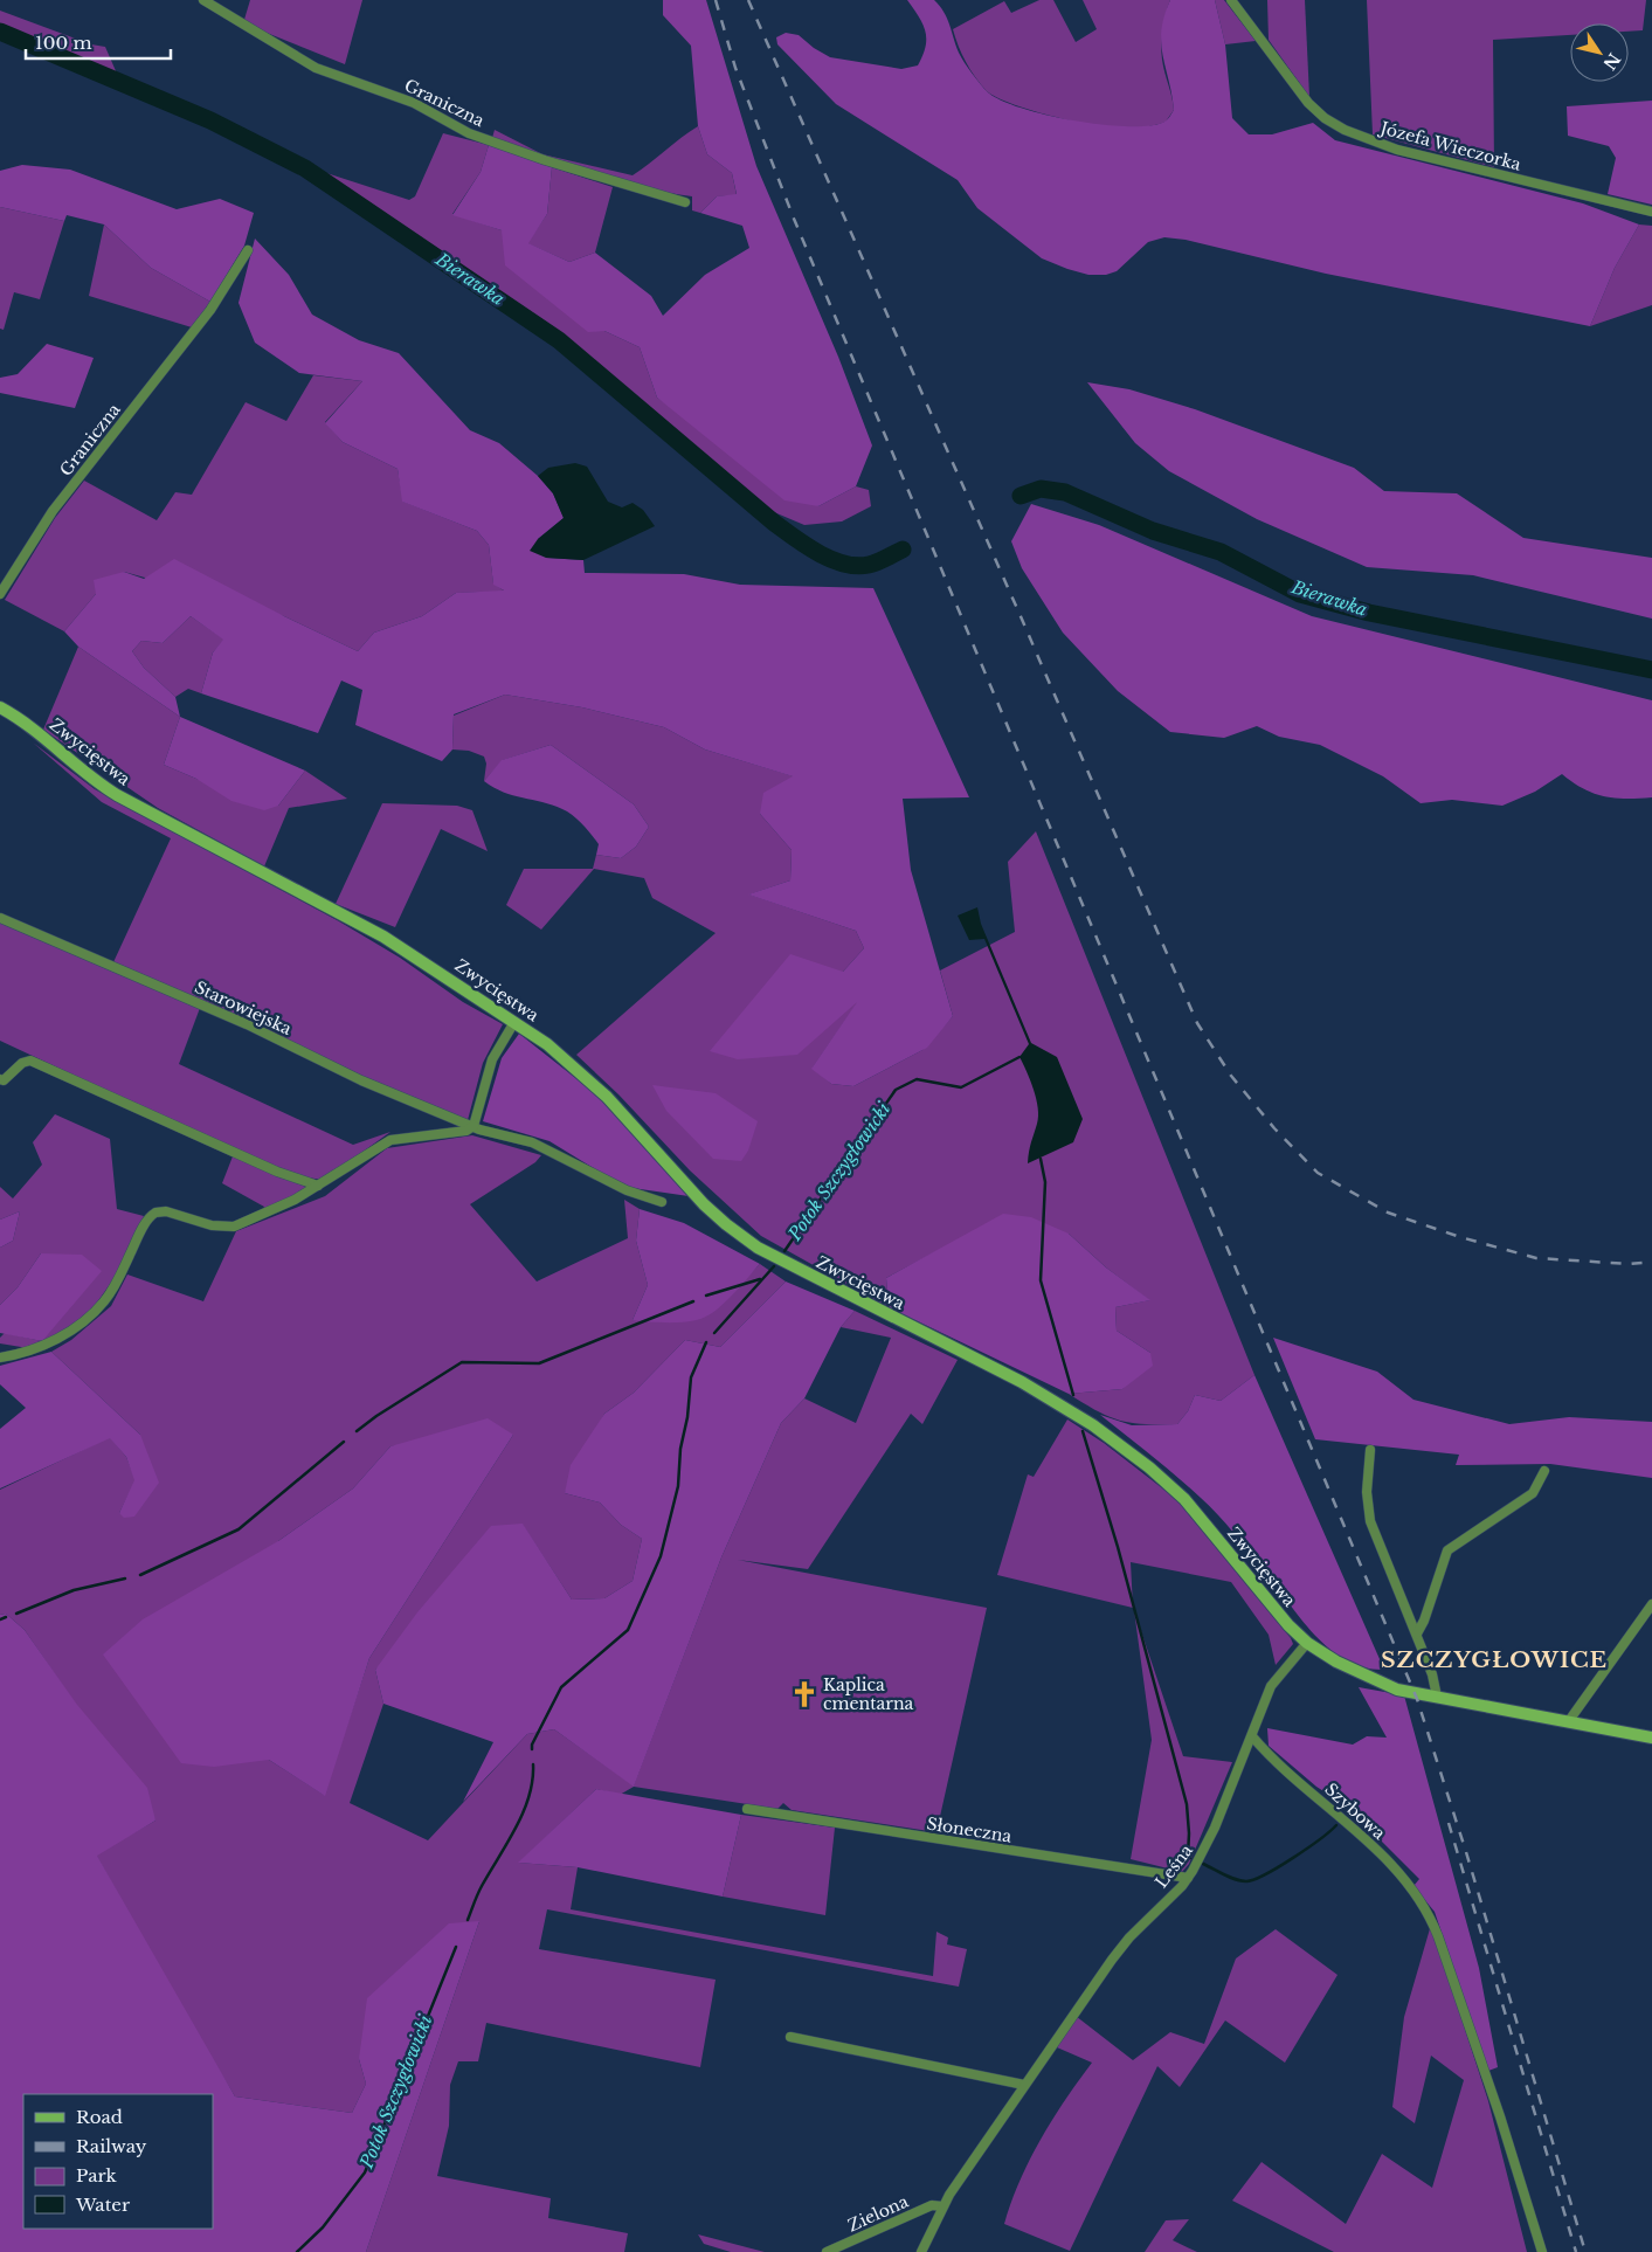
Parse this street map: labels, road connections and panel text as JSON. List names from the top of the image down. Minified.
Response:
{"streets":{"main road":["Zwycięstwa"],"street":["Graniczna","Józefa Wieczorka","Starowiejska","Szybowa","Słoneczna","Leśna","Zielona"]},"crossings":[["Zwycięstwa","Leśna"],["Szybowa","Leśna"],["Słoneczna","Leśna"],["Leśna","Zielona"]],"districts":["SZCZYGŁOWICE"],"water":["Bierawka","Potok Szczygłowicki"],"places":{"church":["Kaplica cmentarna"]},"legend":["Road","Railway","Park","Water"],"scale_bar":"100 m","north":"bottom right"}
